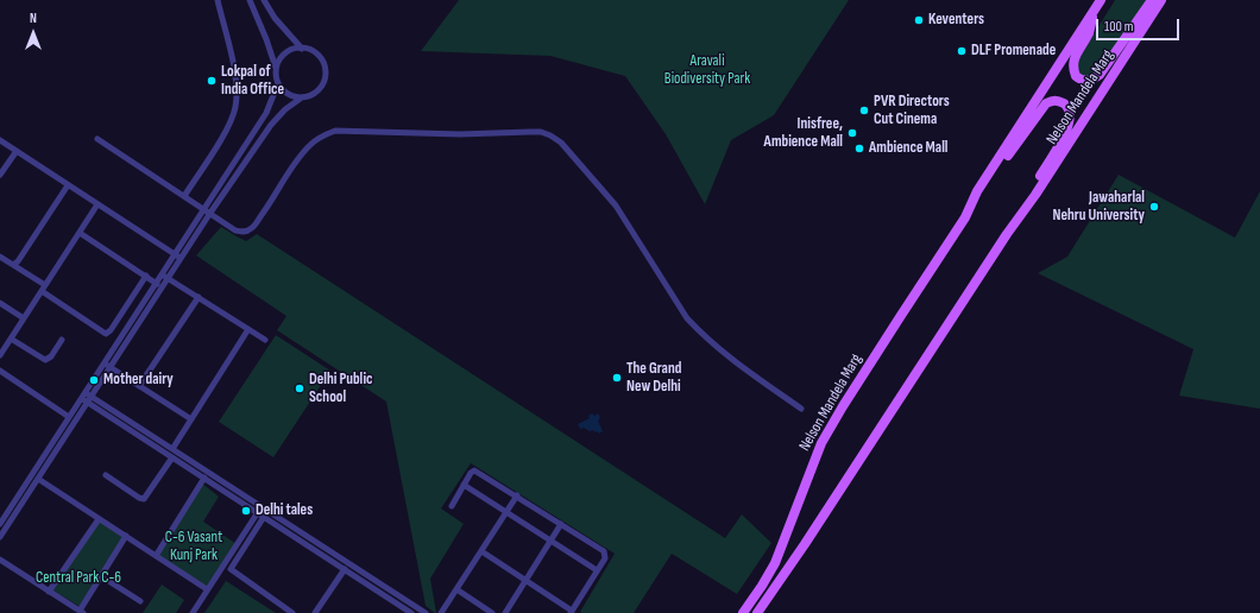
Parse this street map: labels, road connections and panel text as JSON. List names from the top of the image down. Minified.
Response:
{"streets":{"main road":["Nelson Mandela Marg"]},"parks":["Aravali Biodiversity Park","C-6 Vasant Kunj Park","Central Park C-6"],"places":["Keventers","DLF Promenade","Lokpal of India Office","PVR Directors Cut Cinema","Inisfree, Ambience Mall","Ambience Mall","Jawaharlal Nehru University","The Grand New Delhi","Mother dairy","Delhi Public School","Delhi tales"],"scale_bar":"100 m","north":"top"}
